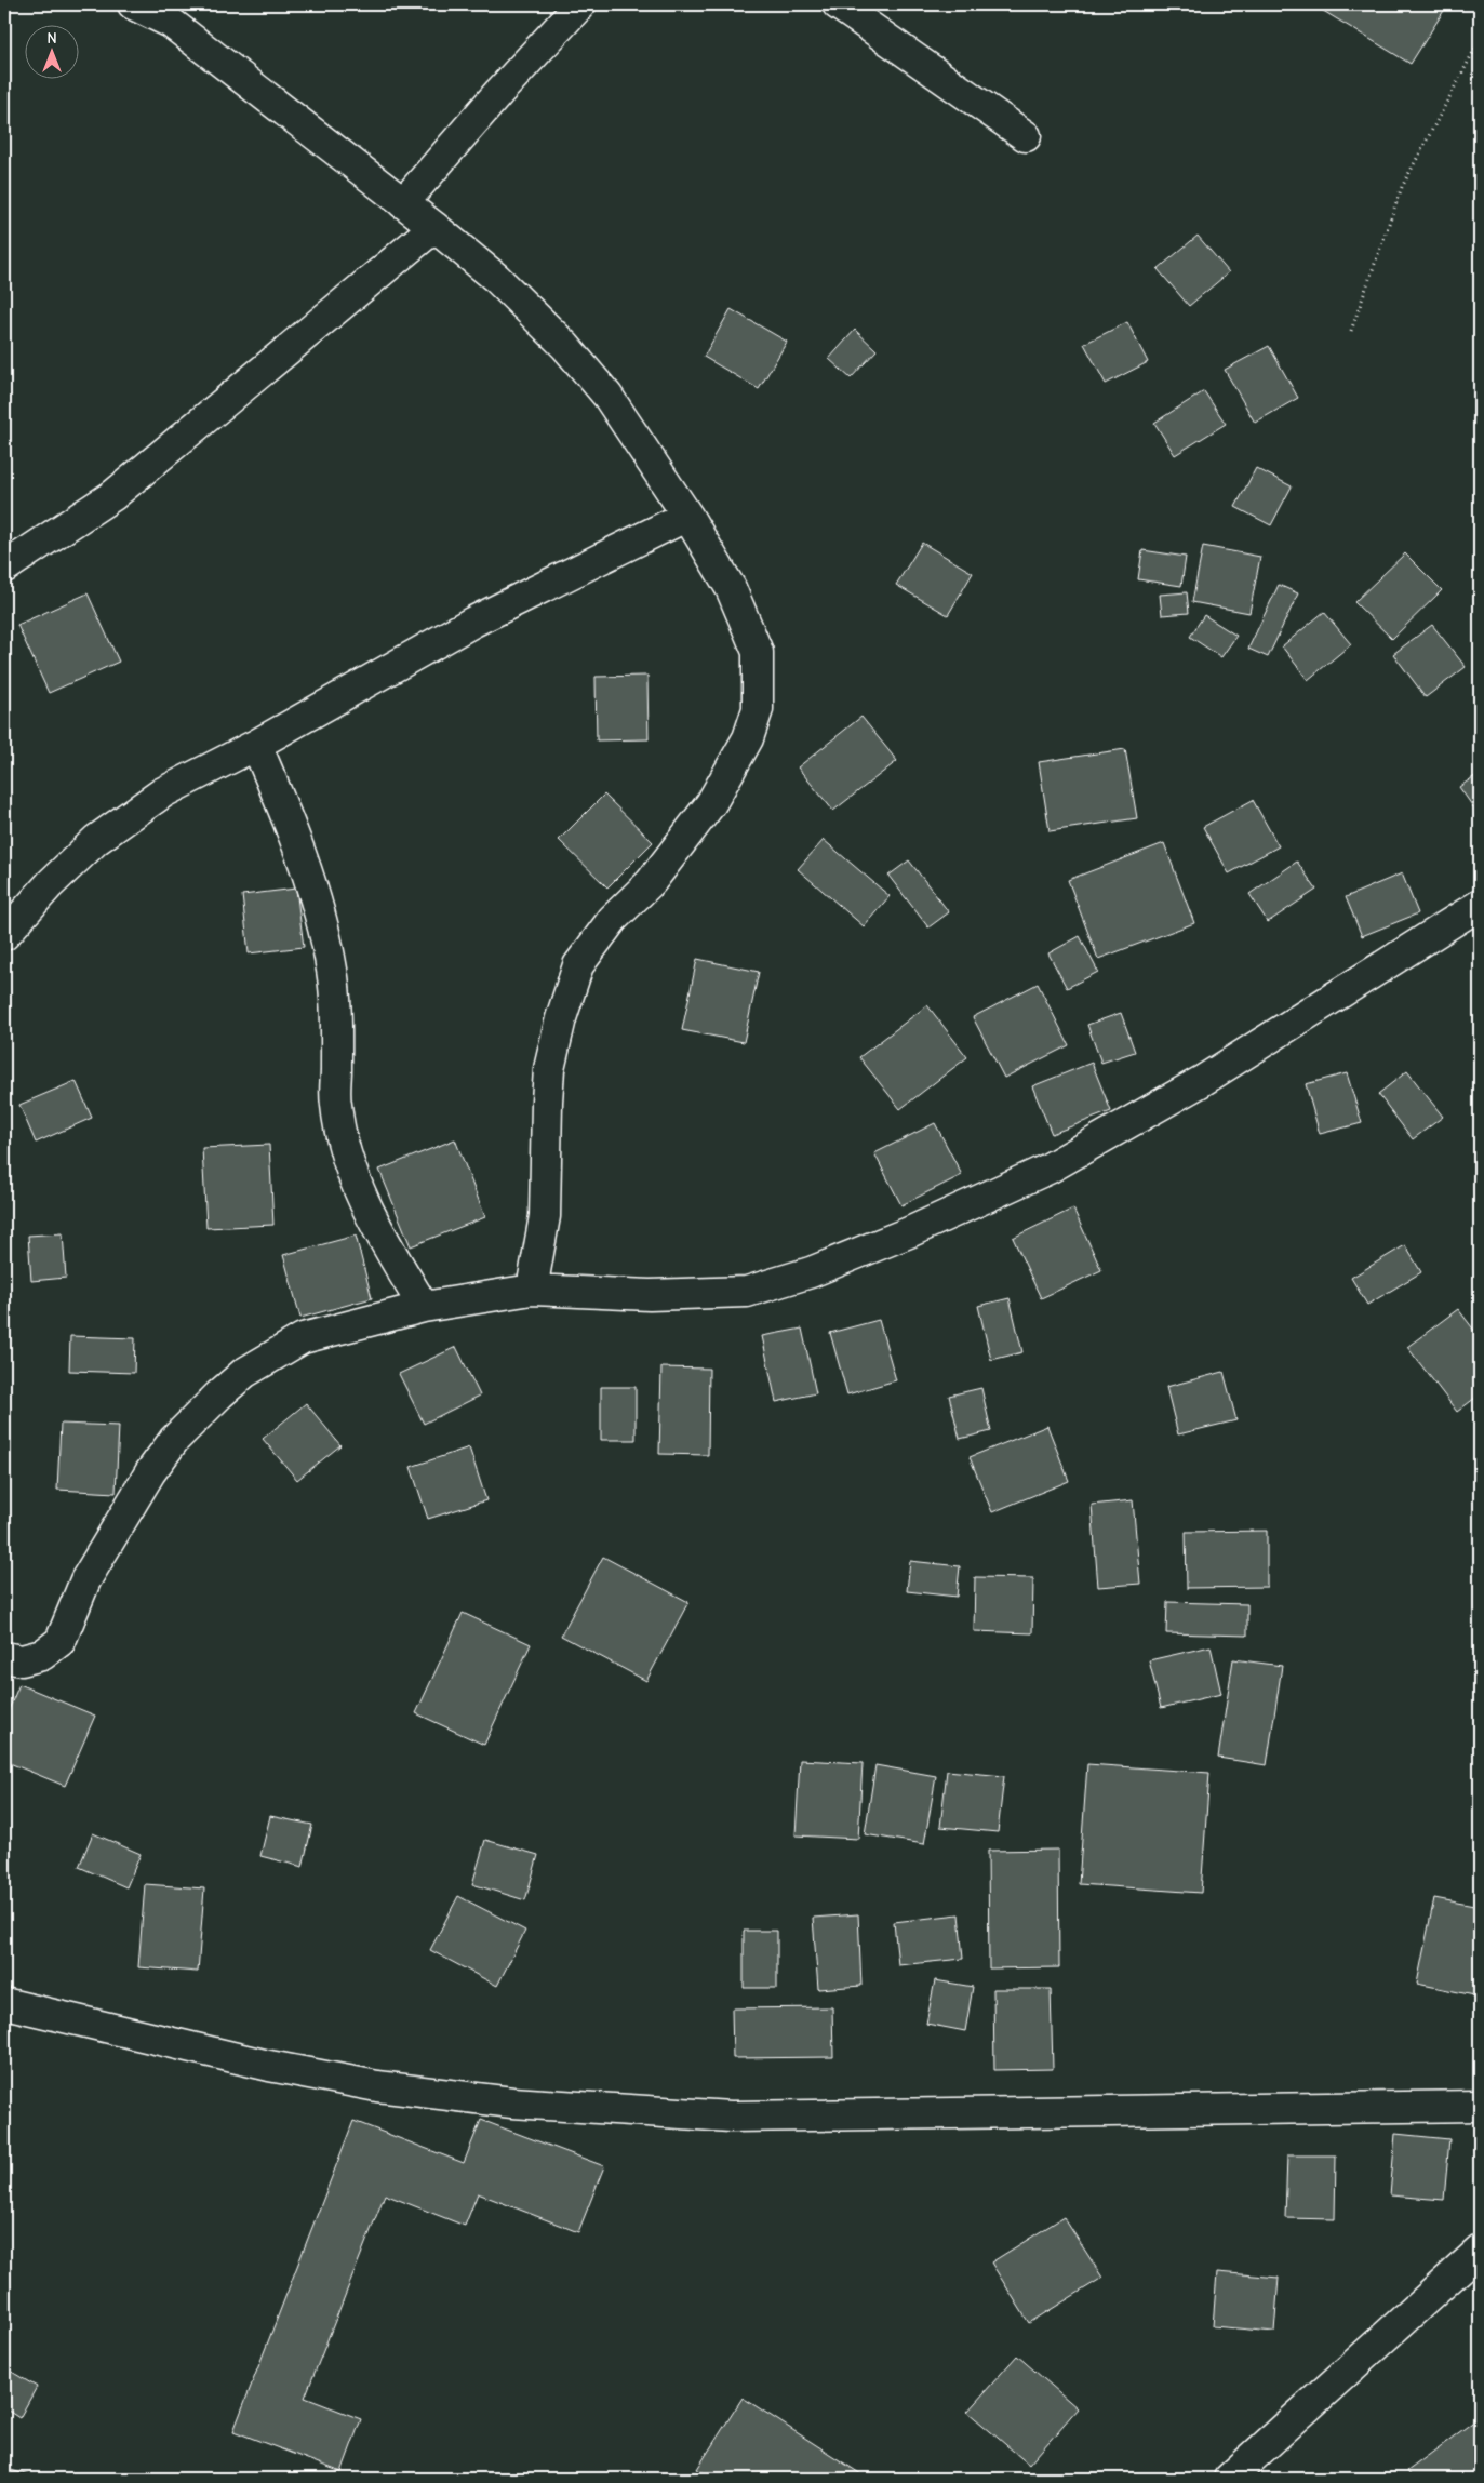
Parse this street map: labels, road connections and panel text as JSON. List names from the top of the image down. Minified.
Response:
{"north":"top"}
